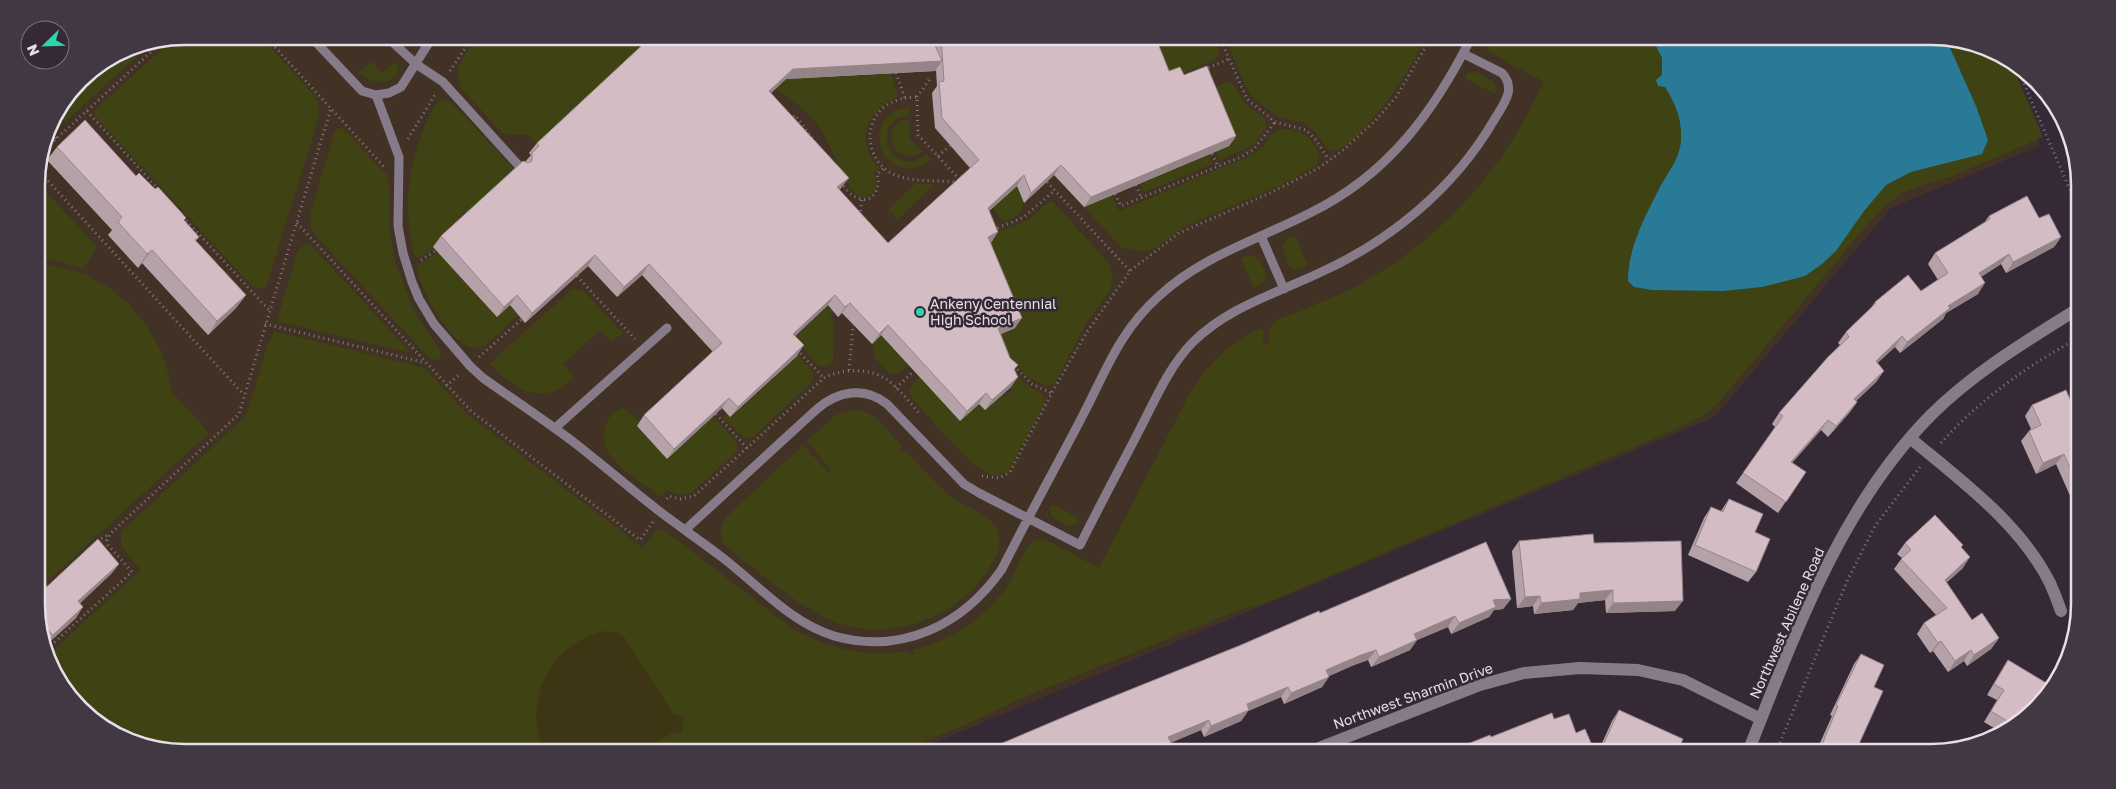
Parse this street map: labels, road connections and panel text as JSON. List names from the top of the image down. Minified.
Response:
{"streets":{"street":["Northwest Abilene Road","Northwest Sharmin Drive"]},"crossings":[["Northwest Abilene Road","Northwest Sharmin Drive"]],"places":["Ankeny Centennial High School"],"north":"bottom left"}
